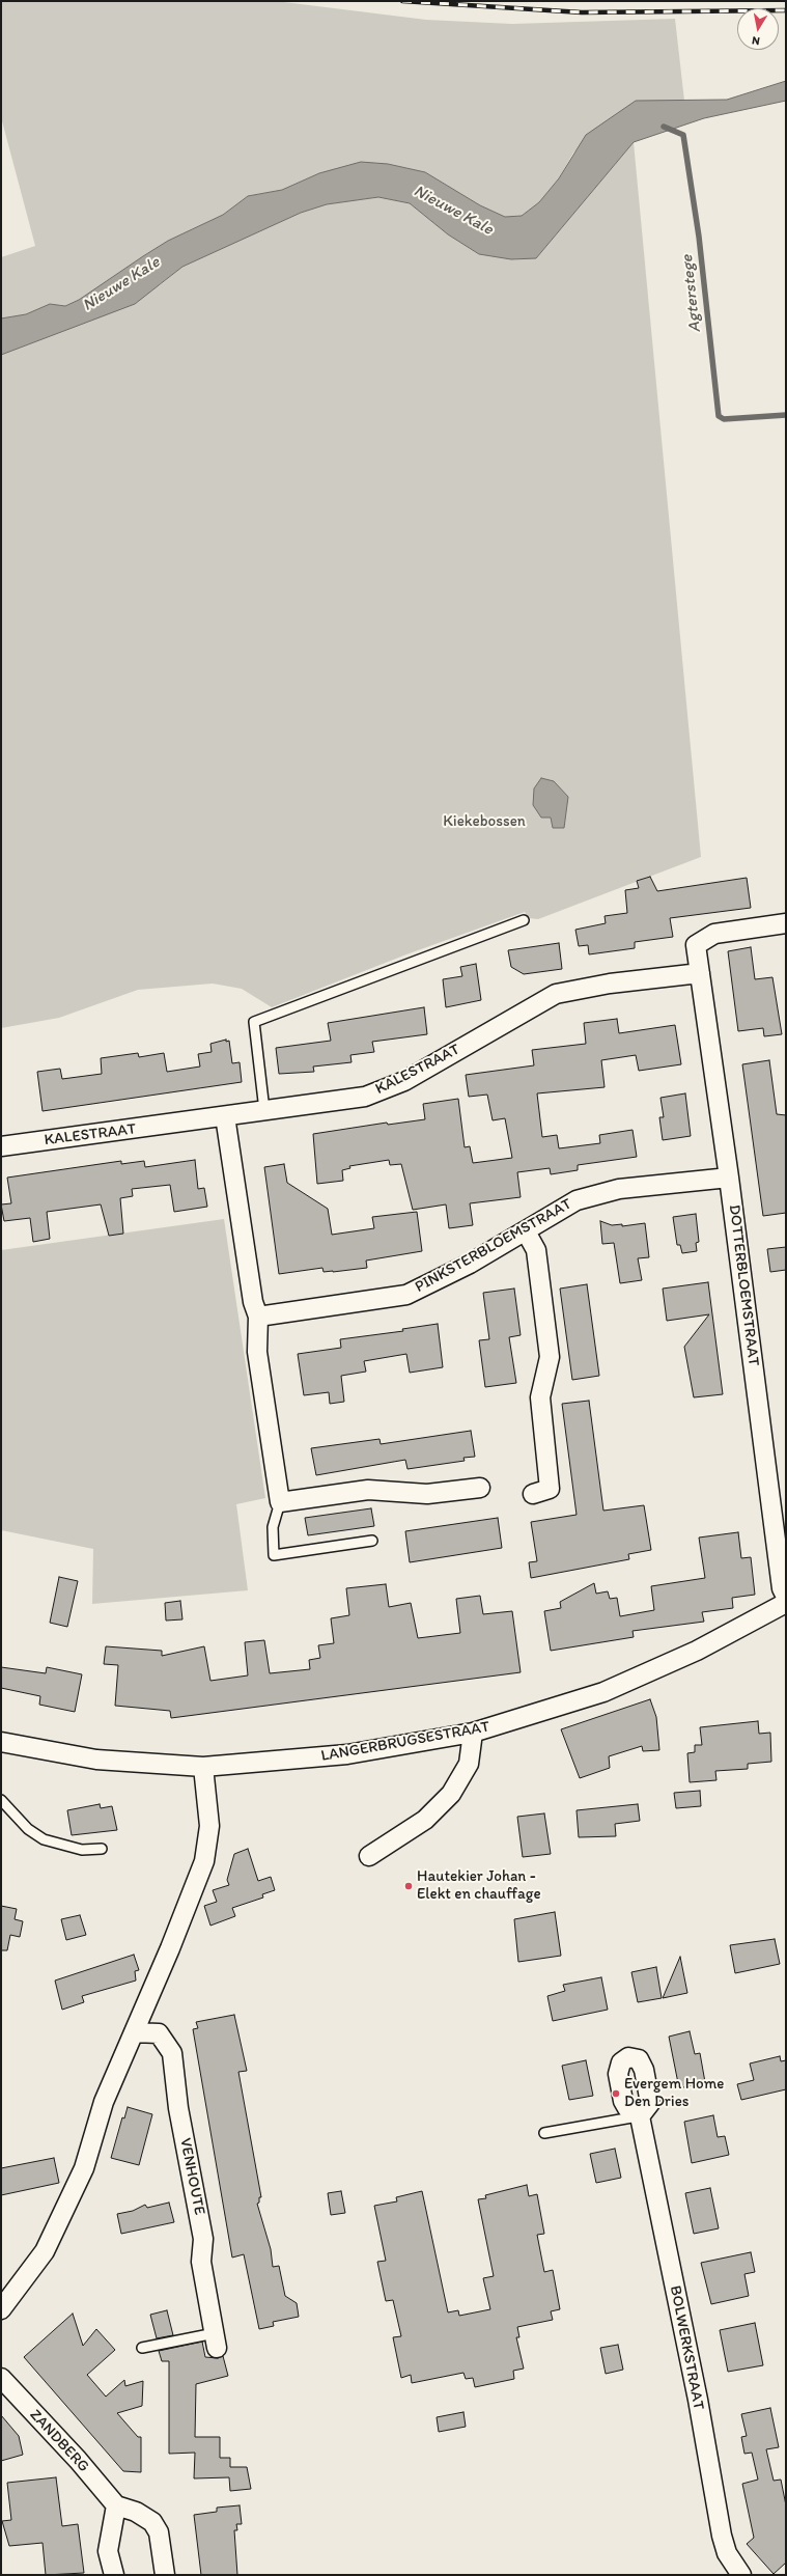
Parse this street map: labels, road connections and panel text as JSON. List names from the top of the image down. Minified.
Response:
{"streets":{"street":["KALESTRAAT","PINKSTERBLOEMSTRAAT","DOTTERBLOEMSTRAAT","LANGERBRUGSESTRAAT","VENHOUTE","BOLWERKSTRAAT","ZANDBERG"]},"crossings":[["KALESTRAAT","DOTTERBLOEMSTRAAT"],["PINKSTERBLOEMSTRAAT","DOTTERBLOEMSTRAAT"]],"water":["Nieuwe Kale","Agterstege"],"parks":["Kiekebossen"],"places":["Hautekier Johan - Elekt en chauffage","Evergem Home Den Dries"],"north":"bottom"}
